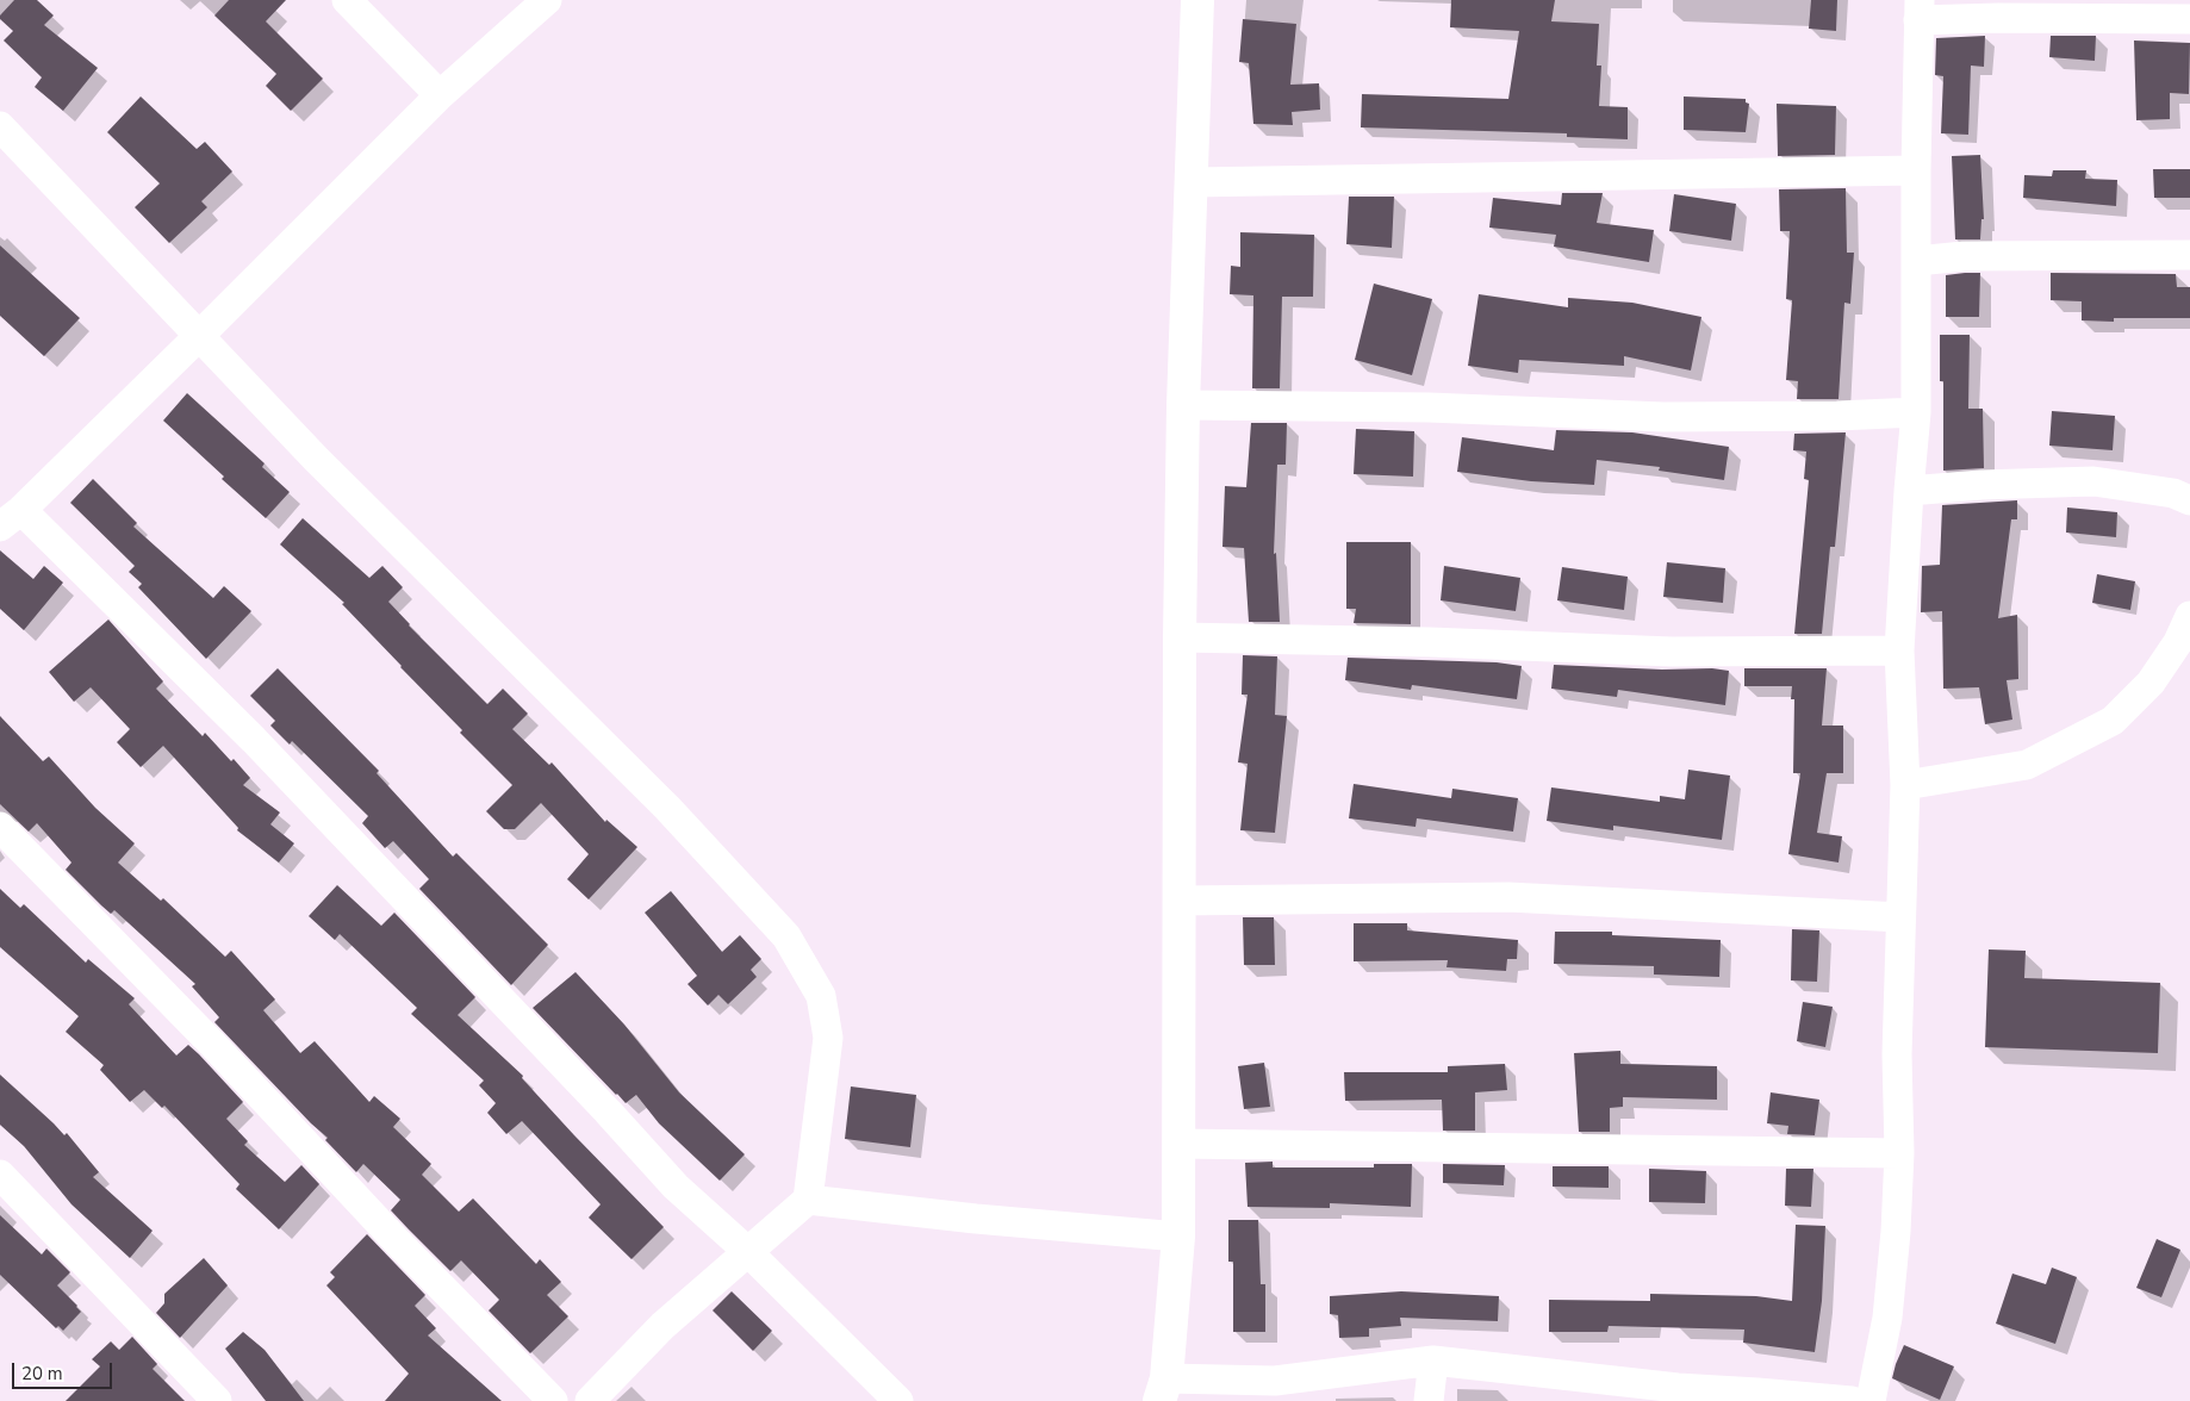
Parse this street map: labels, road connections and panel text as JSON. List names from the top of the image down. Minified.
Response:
{"scale_bar":"20 m"}
